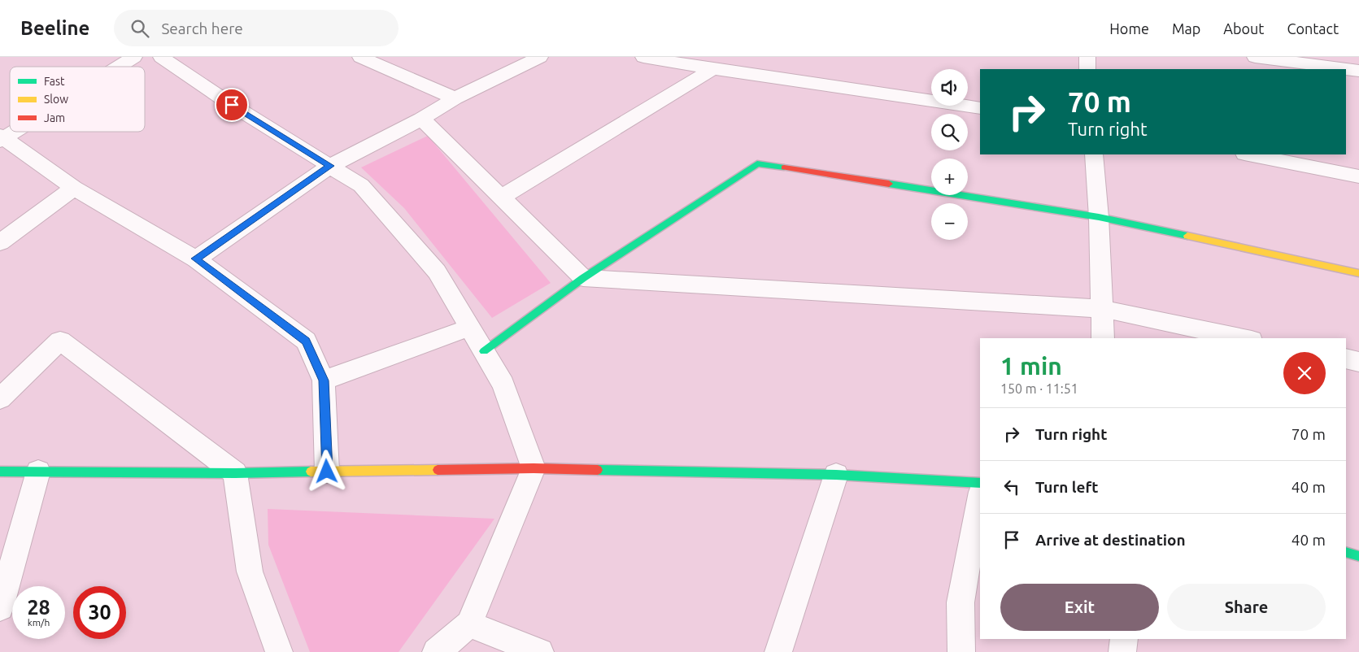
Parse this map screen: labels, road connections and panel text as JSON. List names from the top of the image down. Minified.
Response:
{"legend":["Fast","Slow","Jam"],"page":{"header":"Beeline","search":"Search here","nav":["Home","Map","About","Contact"],"map_buttons":["+","−"],"turn":["70 m","Turn right"],"heading":["1 min","150 m · 11:51"],"list":[{"name":"Turn right","value":"70 m"},{"name":"Turn left","value":"40 m"},{"name":"Arrive at destination","value":"40 m"}],"buttons":["Exit","Share"],"speed":"28 km/h","limit":"30"}}
